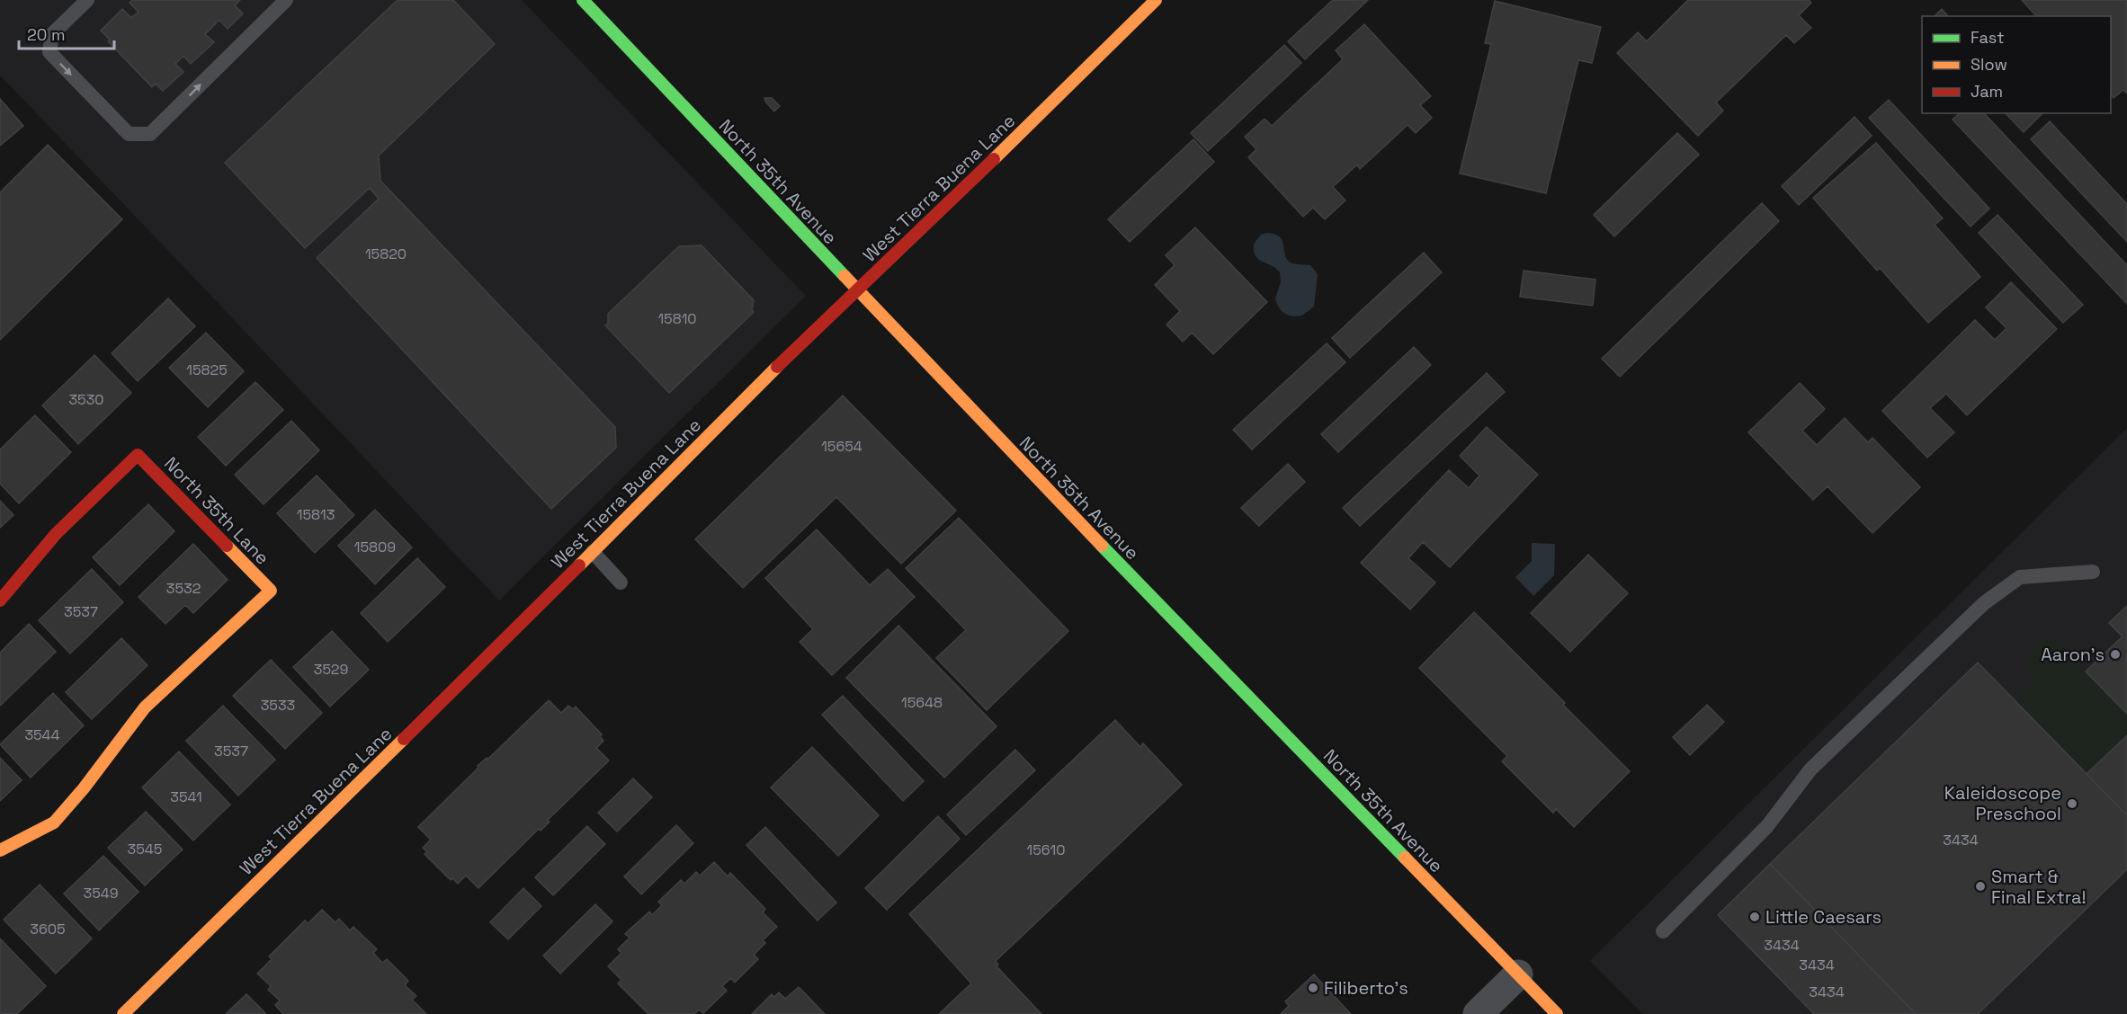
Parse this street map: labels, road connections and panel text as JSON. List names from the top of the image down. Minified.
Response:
{"streets":{"street":["North 35th Avenue","West Tierra Buena Lane","North 35th Lane"]},"crossings":[["North 35th Avenue","West Tierra Buena Lane"]],"places":["Aaron's","Kaleidoscope Preschool","Smart & Final Extra!","Little Caesars","Filiberto's"],"house_numbers":["15820","15810","15825","3530","15654","15813","15809","3532","3537","3529","15648","3533","3544","3537","3541","3434","3545","15610","3549","3605","3434","3434","3434"],"legend":["Fast","Slow","Jam"],"scale_bar":"20 m"}
